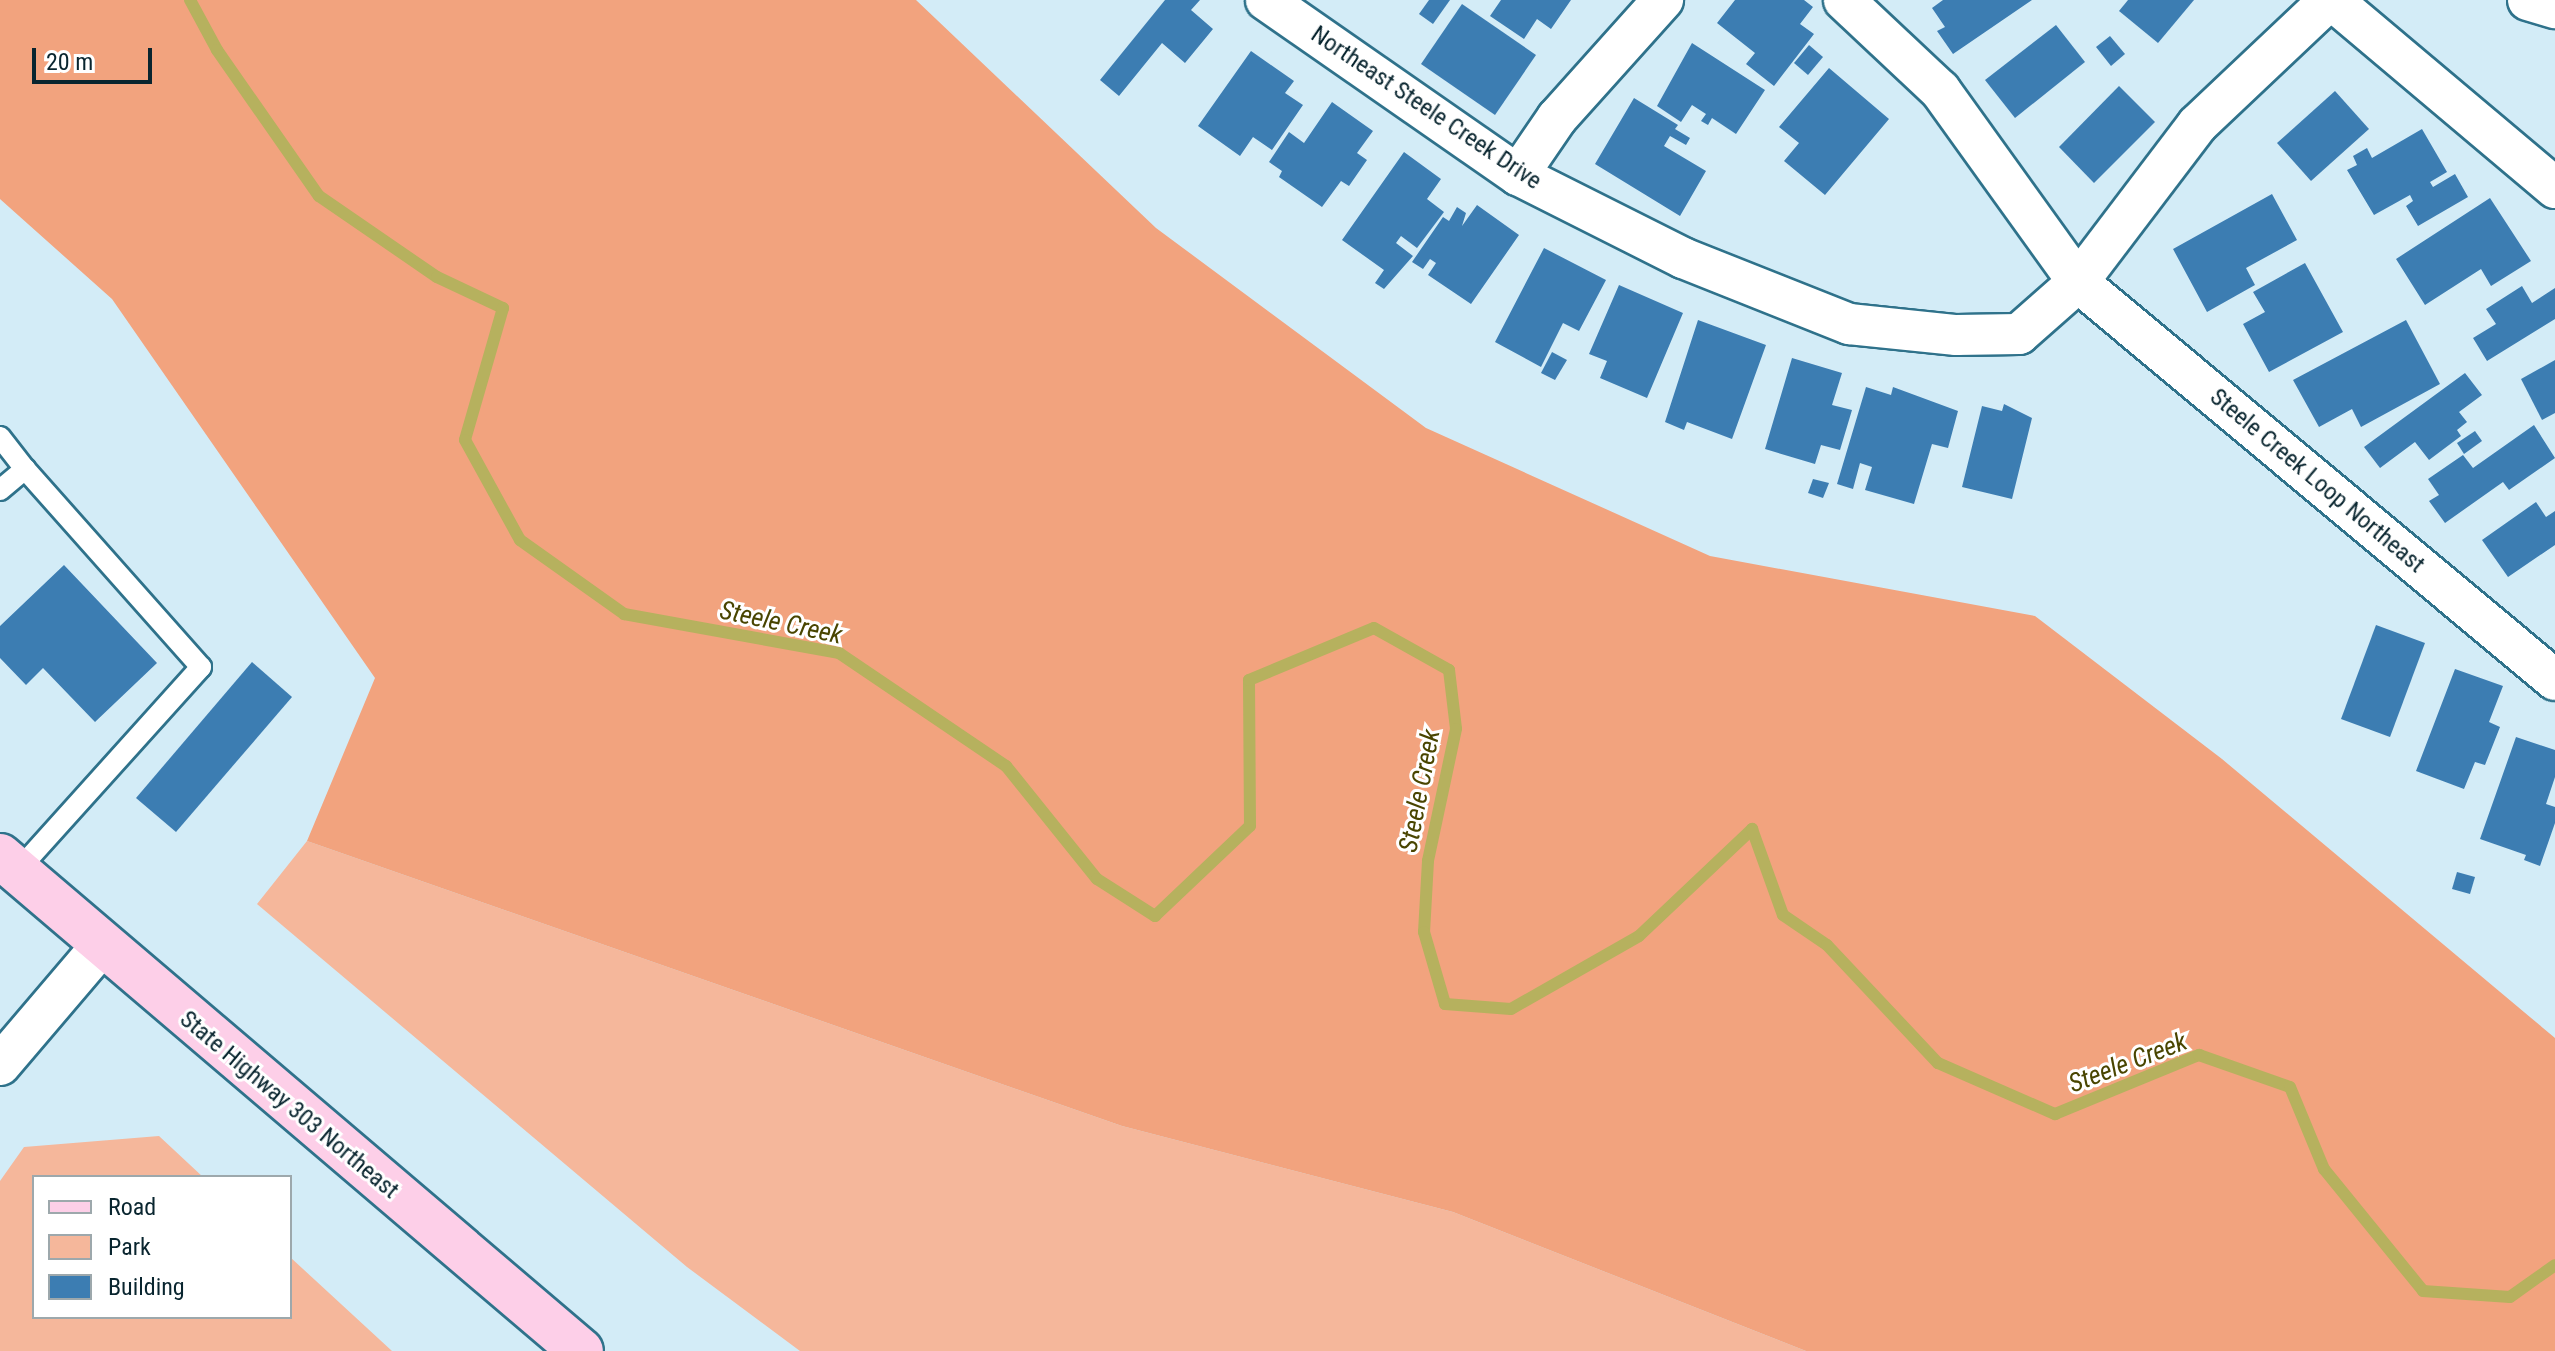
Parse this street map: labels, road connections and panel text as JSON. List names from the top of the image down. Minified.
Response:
{"streets":{"main road":["State Highway 303 Northeast"],"street":["Northeast Steele Creek Drive","Steele Creek Loop Northeast"]},"crossings":[["Northeast Steele Creek Drive","Steele Creek Loop Northeast"]],"water":["Steele Creek"],"legend":["Road","Park","Building"],"scale_bar":"20 m"}
